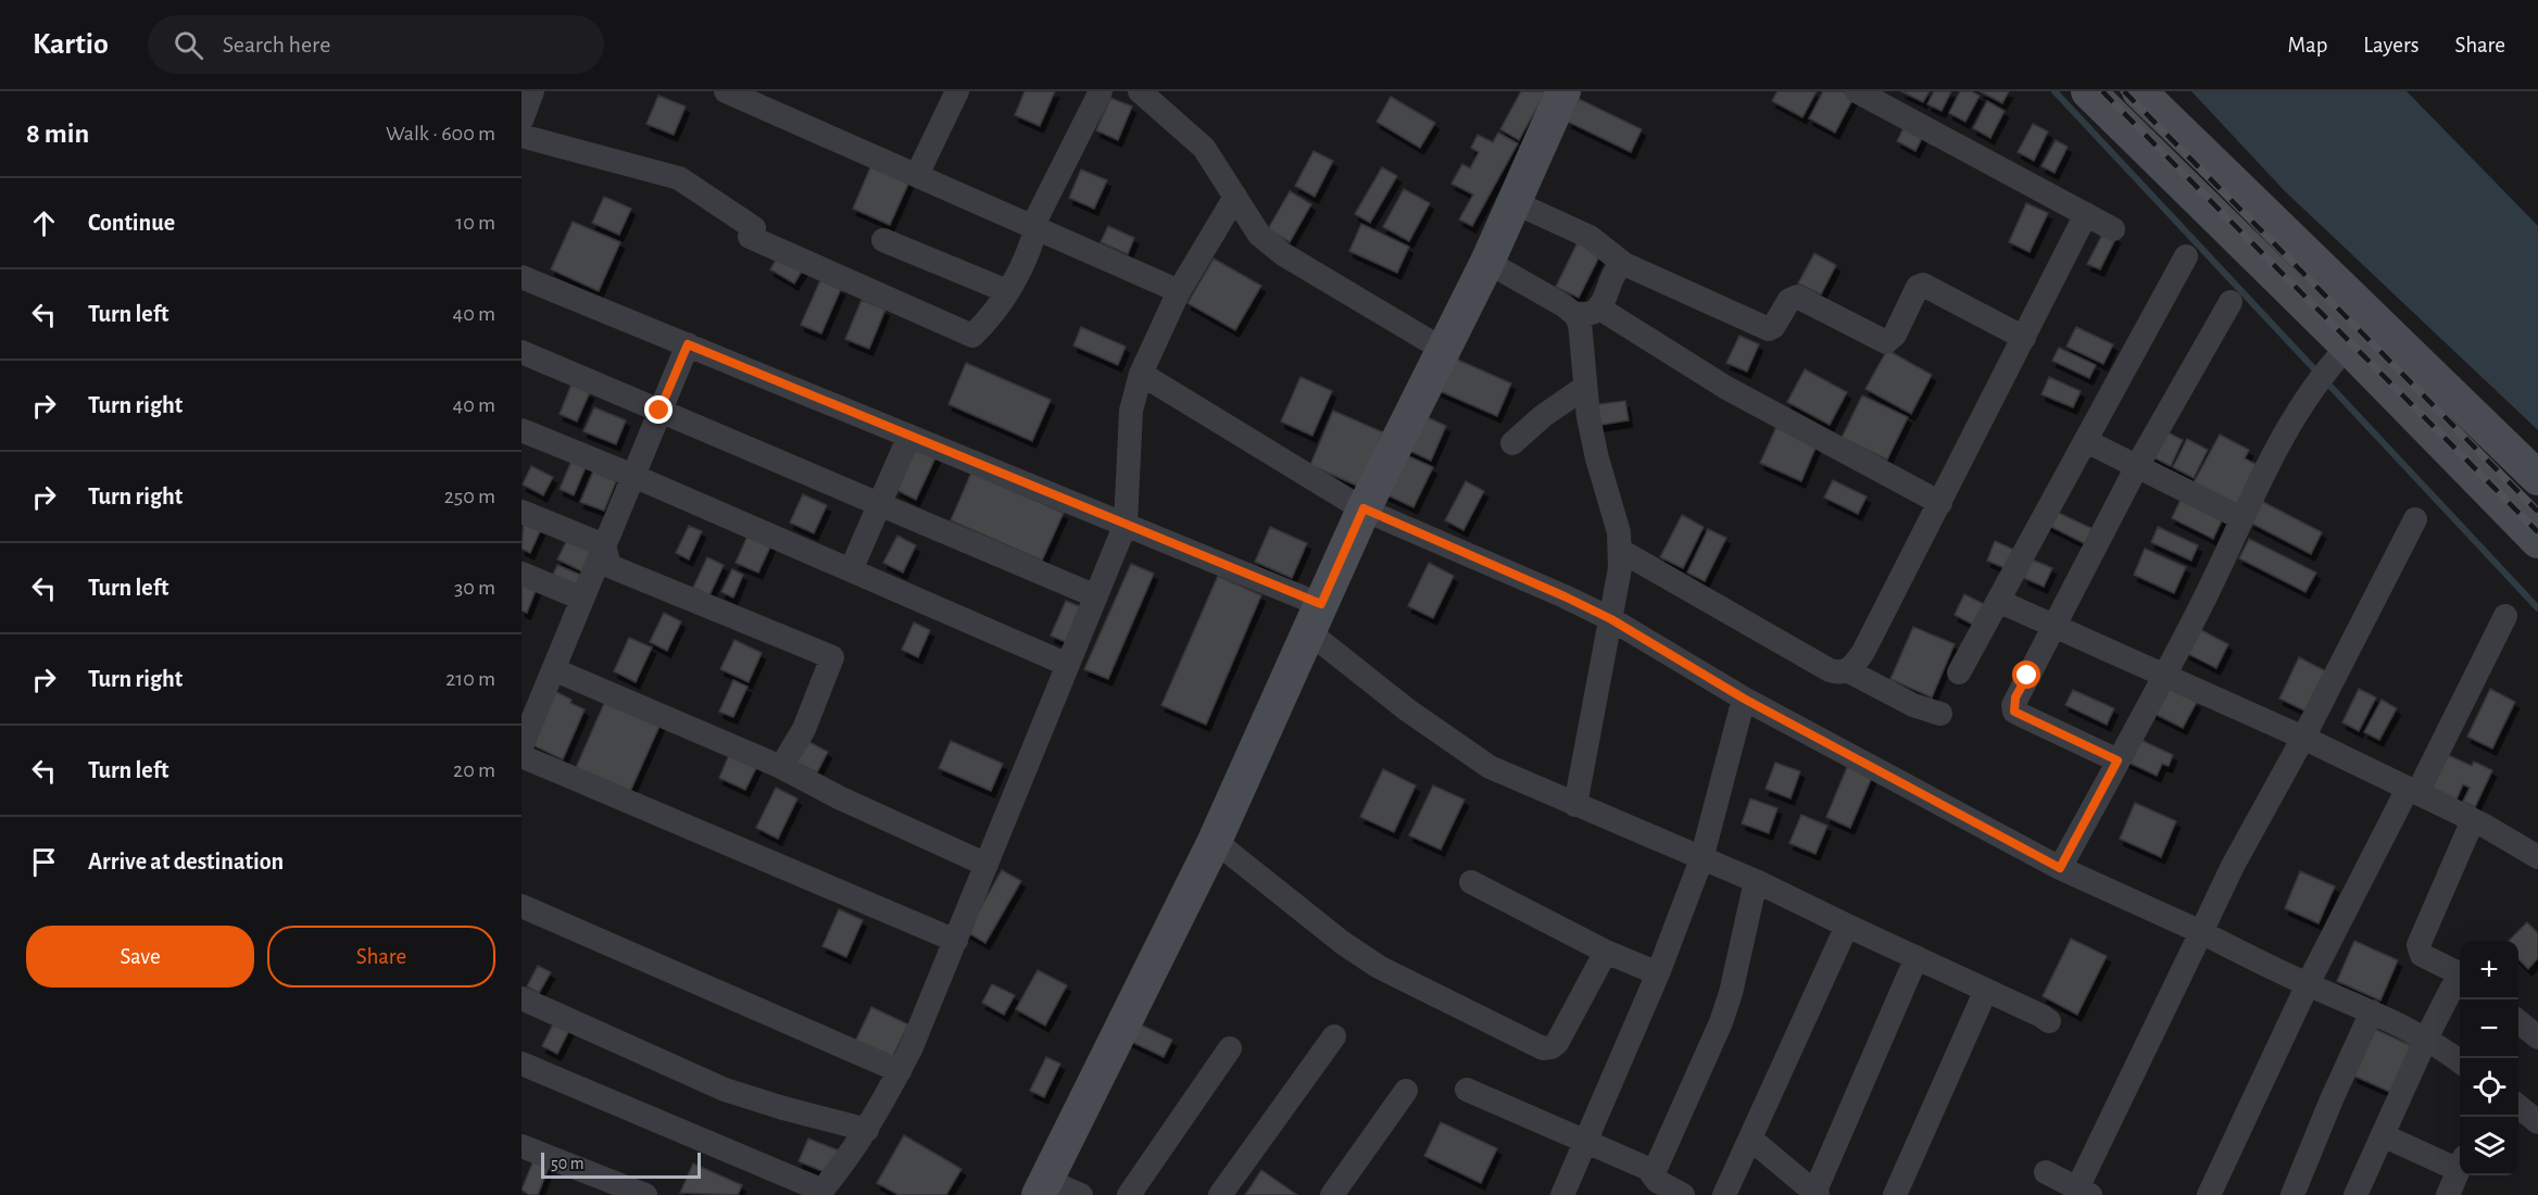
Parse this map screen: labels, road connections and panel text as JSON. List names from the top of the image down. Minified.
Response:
{"scale_bar":"50 m","page":{"header":"Kartio","search":"Search here","nav":["Map","Layers","Share"],"heading":["8 min","Walk · 600 m"],"list":[["Continue","10 m"],["Turn left","40 m"],["Turn right","40 m"],["Turn right","250 m"],["Turn left","30 m"],["Turn right","210 m"],["Turn left","20 m"],"Arrive at destination"],"buttons":["Save","Share"],"map_buttons":["+","−"],"scale":"50 m"}}
